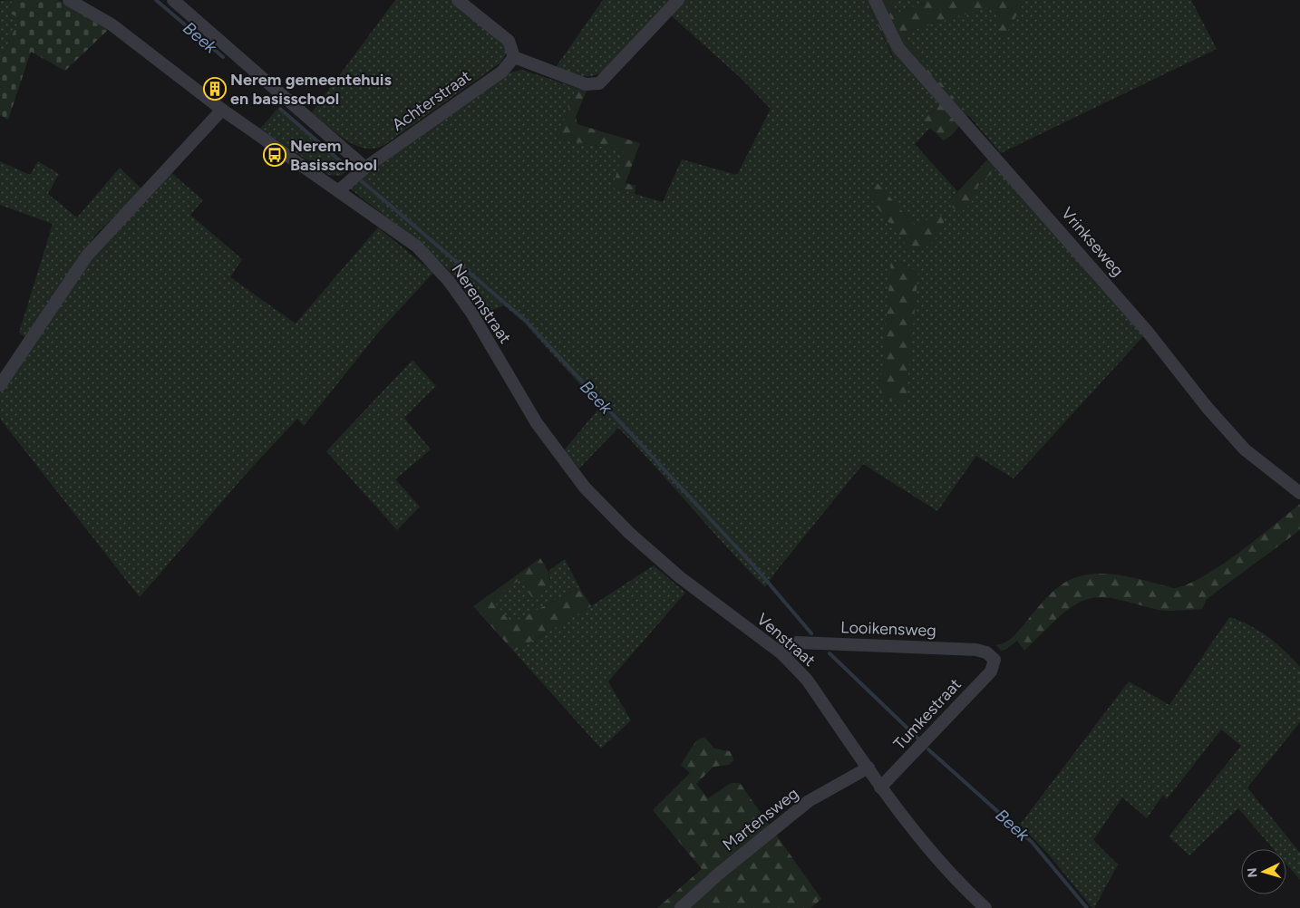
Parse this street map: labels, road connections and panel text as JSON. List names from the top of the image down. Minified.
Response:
{"streets":{"street":["Achterstraat","Vrinkseweg","Neremstraat","Looikensweg","Venstraat","Tumkestraat","Martensweg"]},"crossings":[["Achterstraat","Neremstraat"],["Neremstraat","Venstraat"],["Looikensweg","Venstraat"],["Looikensweg","Tumkestraat"],["Venstraat","Tumkestraat"],["Venstraat","Martensweg"]],"water":["Beek"],"places":{"building":["Nerem gemeentehuis en basisschool"],"bus stop":["Nerem Basisschool"]},"north":"left"}
